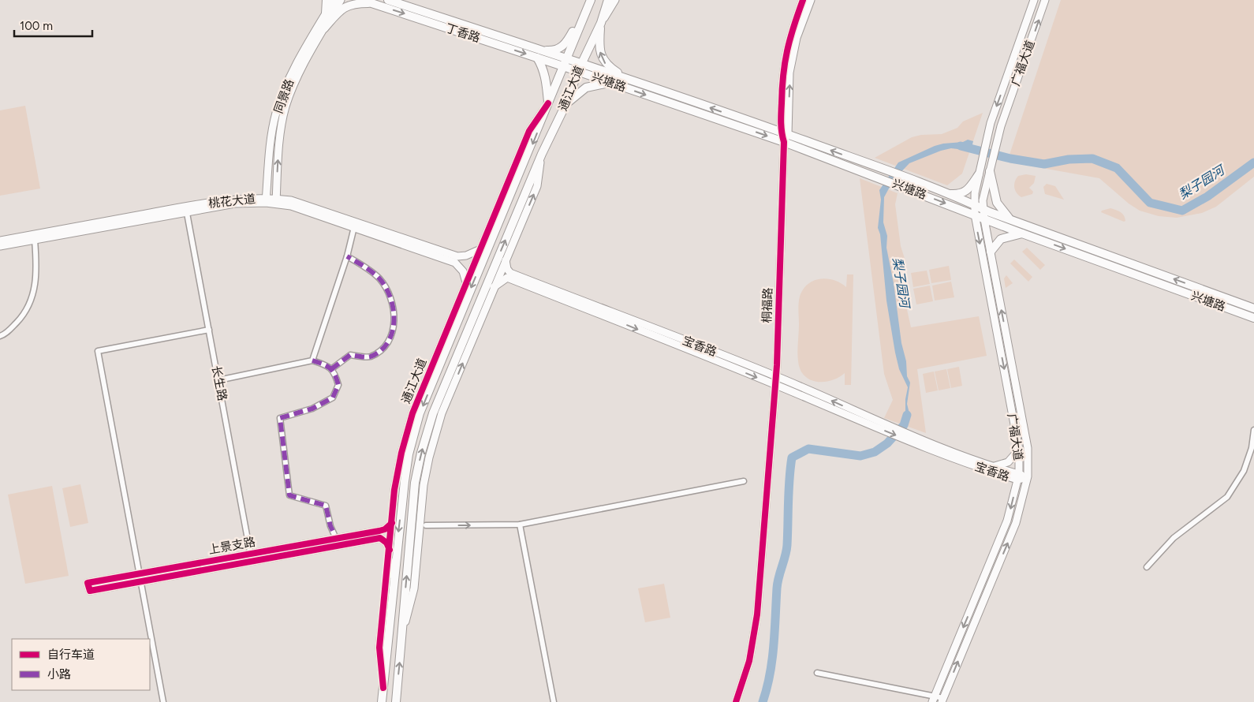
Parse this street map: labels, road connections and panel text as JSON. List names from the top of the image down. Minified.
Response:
{"streets":{"main road":["丁香路","兴塘路","通江大道"],"street":["广福大道","同景路","桃花大道","桐福路","宝香路","长生路","上景支路"]},"crossings":[["丁香路","兴塘路"],["丁香路","通江大道"],["广福大道","兴塘路"],["广福大道","宝香路"],["兴塘路","通江大道"],["兴塘路","桐福路"],["同景路","桃花大道"],["桃花大道","长生路"],["桐福路","宝香路"],["长生路","上景支路"]],"water":["梨子园河"],"legend":["自行车道","小路"],"scale_bar":"100 m"}
